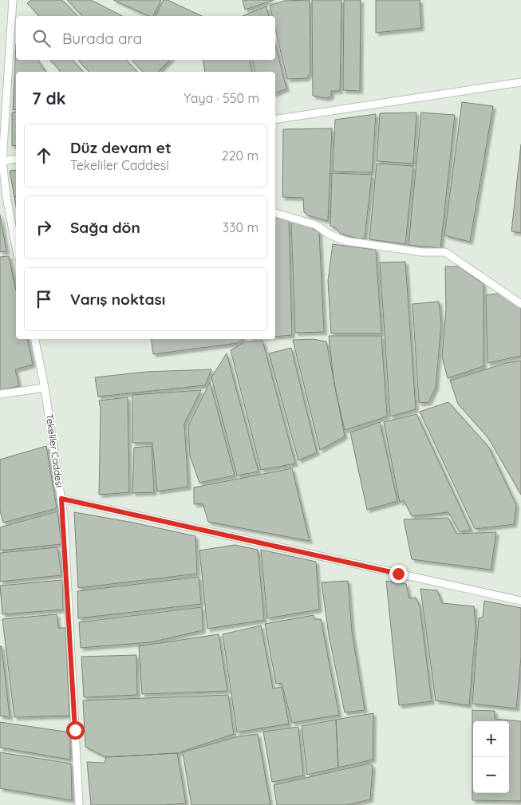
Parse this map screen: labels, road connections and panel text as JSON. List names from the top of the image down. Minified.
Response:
{"streets":{"street":["Tekeliler Caddesi"]},"page":{"search":"Burada ara","heading":["7 dk","Yaya · 550 m"],"list":[["Düz devam et","Tekeliler Caddesi","220 m"],["Sağa dön","330 m"],"Varış noktası"],"map_buttons":["+","−"]}}
